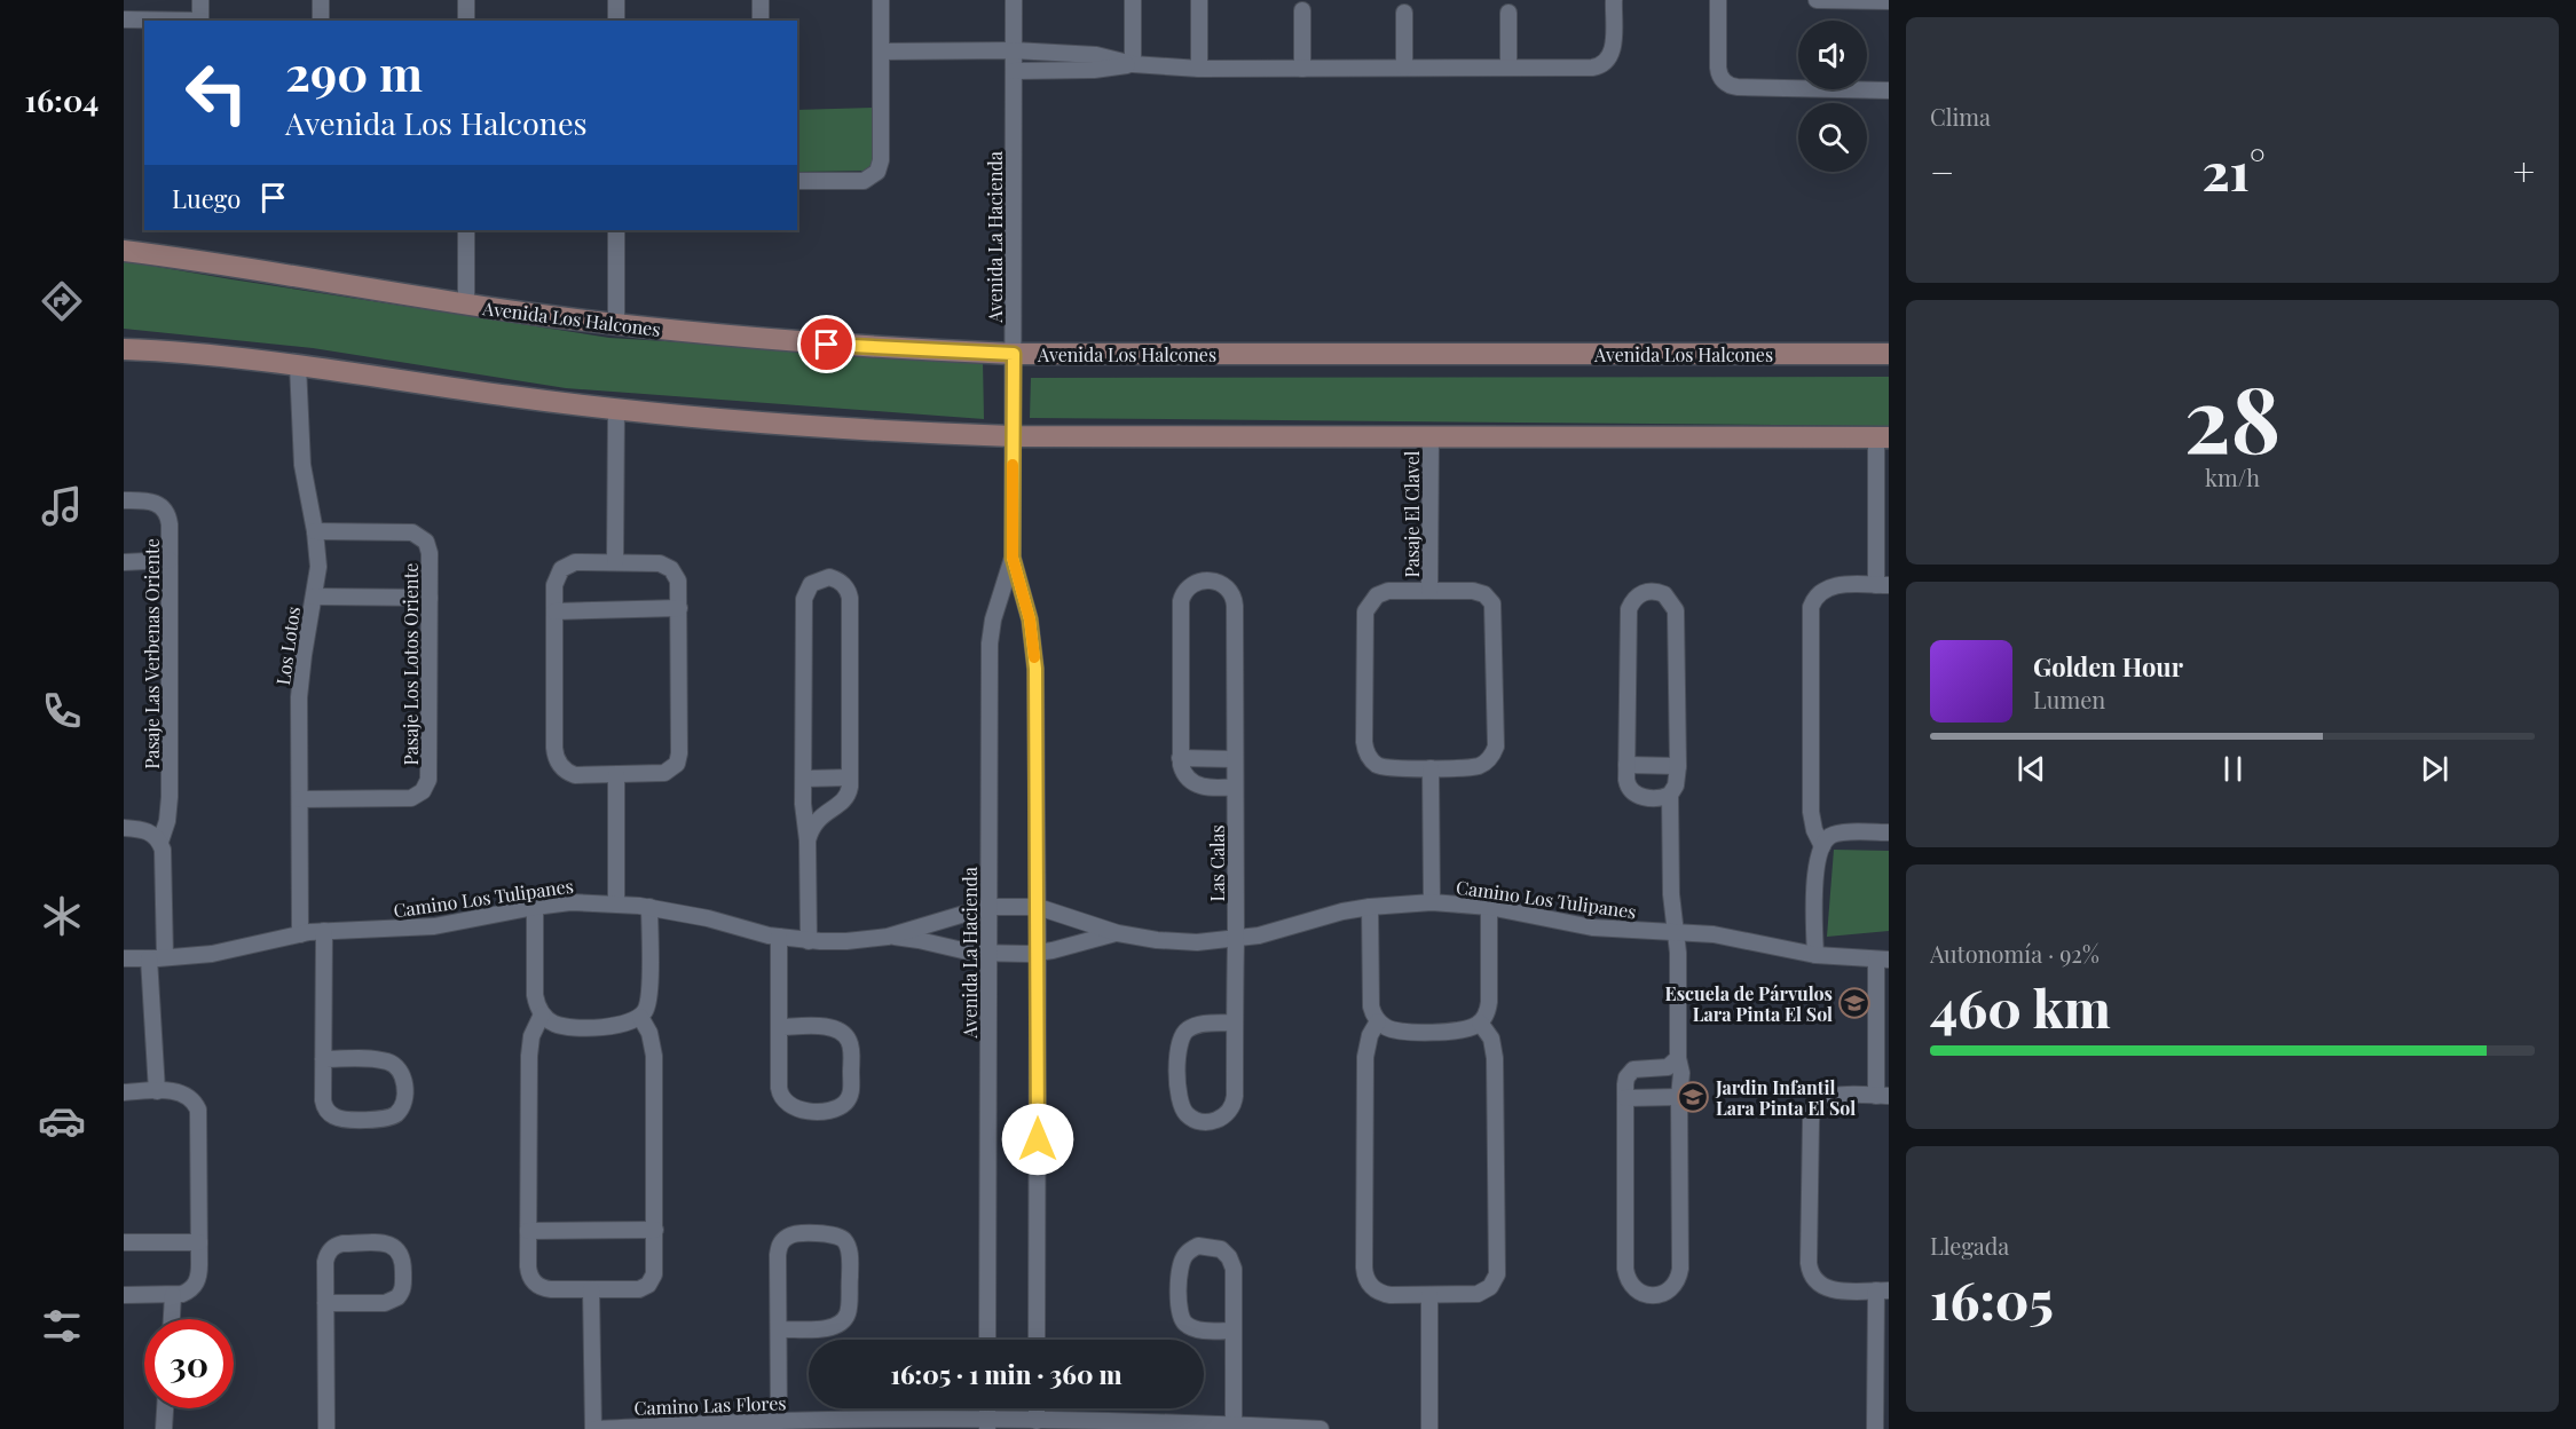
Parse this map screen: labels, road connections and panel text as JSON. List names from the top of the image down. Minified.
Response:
{"streets":{"street":["Avenida La Hacienda","Avenida Los Halcones","Pasaje El Clavel","Los Lotos","Pasaje Las Verbenas Oriente","Pasaje Los Lotos Oriente","Las Calas","Camino Los Tulipanes","Camino Las Flores"]},"crossings":[["Avenida La Hacienda","Avenida Los Halcones"],["Avenida La Hacienda","Camino Los Tulipanes"],["Los Lotos","Pasaje Los Lotos Oriente"],["Los Lotos","Camino Los Tulipanes"],["Pasaje Las Verbenas Oriente","Camino Los Tulipanes"],["Las Calas","Camino Los Tulipanes"]],"places":{"school or university":["Escuela de Párvulos Lara Pinta El Sol","Jardin Infantil Lara Pinta El Sol"]},"page":{"tabs":"16:04","tile":["Clima",["28","km/h"],["Autonomía · 92%","460 km"],["Llegada","16:05"]],"turn":["290 m","Avenida Los Halcones"],"heat":["−","21°","+"],"then":"Luego","song":["Golden Hour","Lumen"],"limit":"30","trip":"16:05 · 1 min · 360 m"}}
